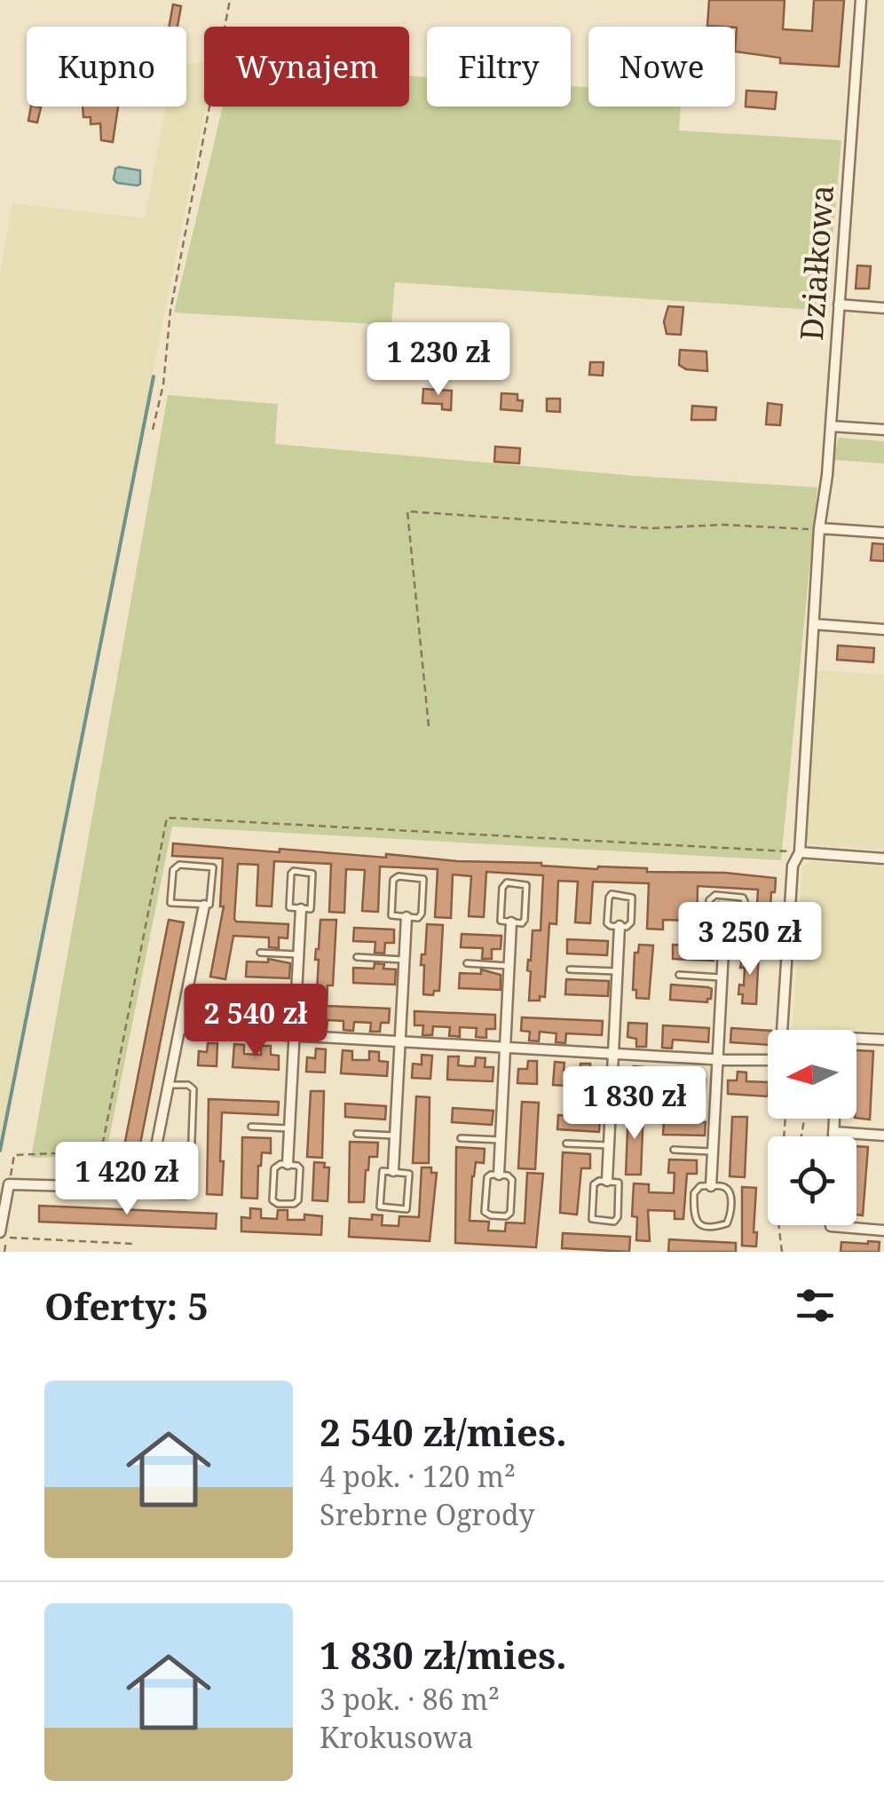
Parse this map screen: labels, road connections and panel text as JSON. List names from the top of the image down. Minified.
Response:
{"streets":{"street":["Działkowa"]},"north":"left","page":{"chip":["Kupno","Wynajem","Filtry","Nowe"],"price":["1 230 zł","3 250 zł","2 540 zł","1 830 zł","1 420 zł"],"heading":"Oferty: 5","list":[{"name":"2 540 zł/mies.","note":"4 pok. · 120 m² · Srebrne Ogrody"},{"name":"1 830 zł/mies.","note":"3 pok. · 86 m² · Krokusowa"}]}}
